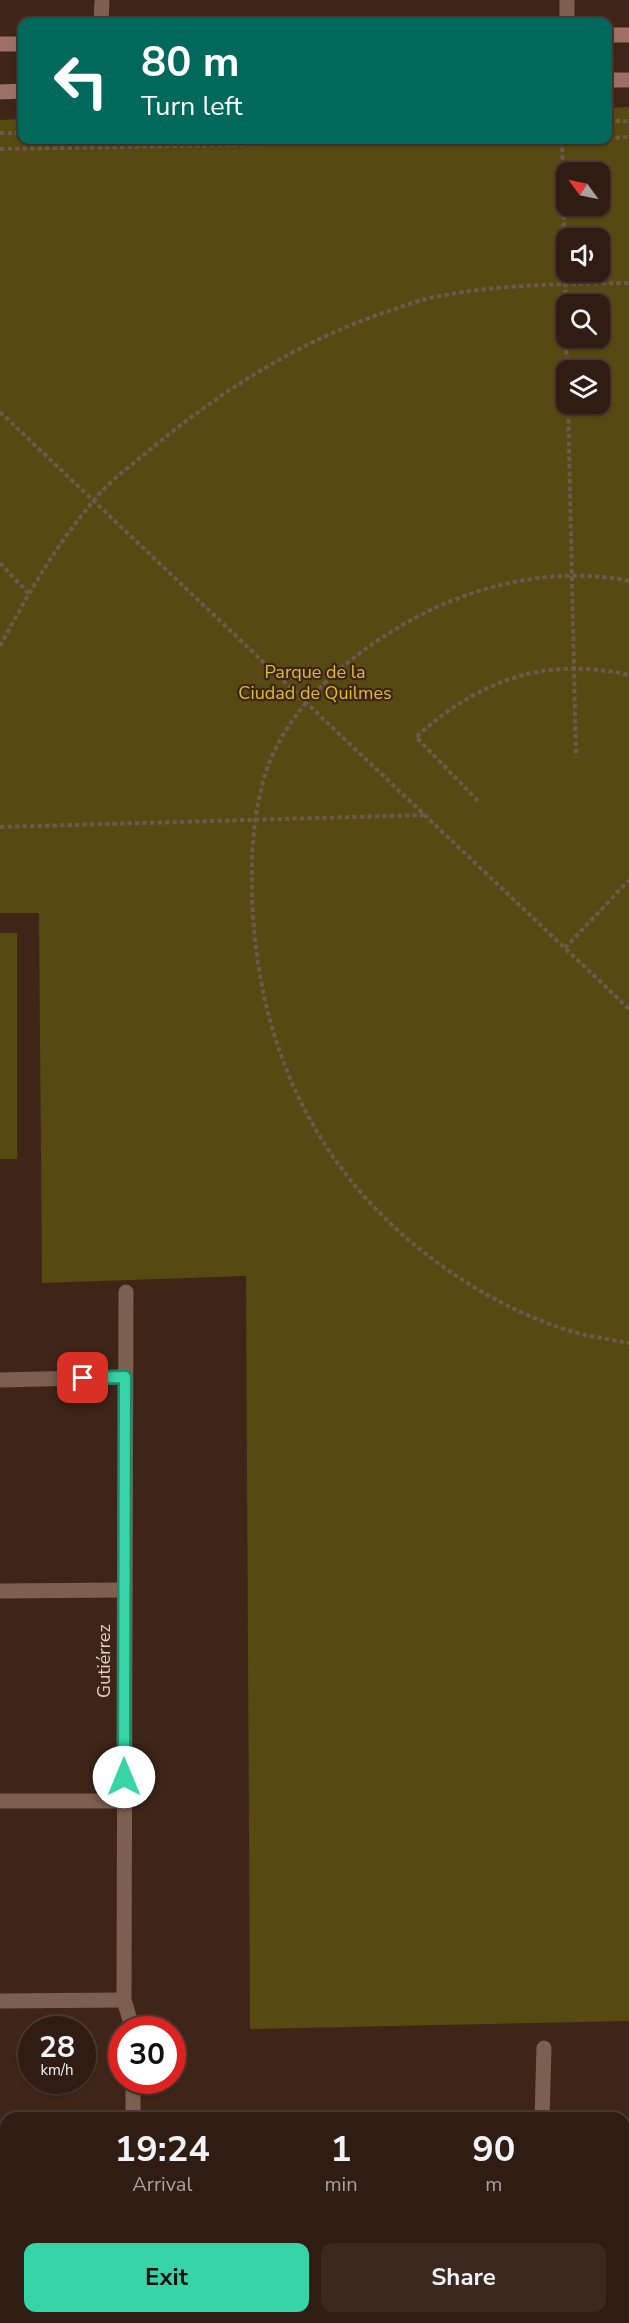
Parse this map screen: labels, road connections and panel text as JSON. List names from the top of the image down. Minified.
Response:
{"streets":{"street":["Gutiérrez"]},"parks":["Parque de la Ciudad de Quilmes"],"north":"top left","page":{"turn":["80 m","Turn left"],"speed":"28 km/h","limit":"30","eta":["19:24","Arrival","1","min","90","m"],"buttons":["Exit","Share"]}}
